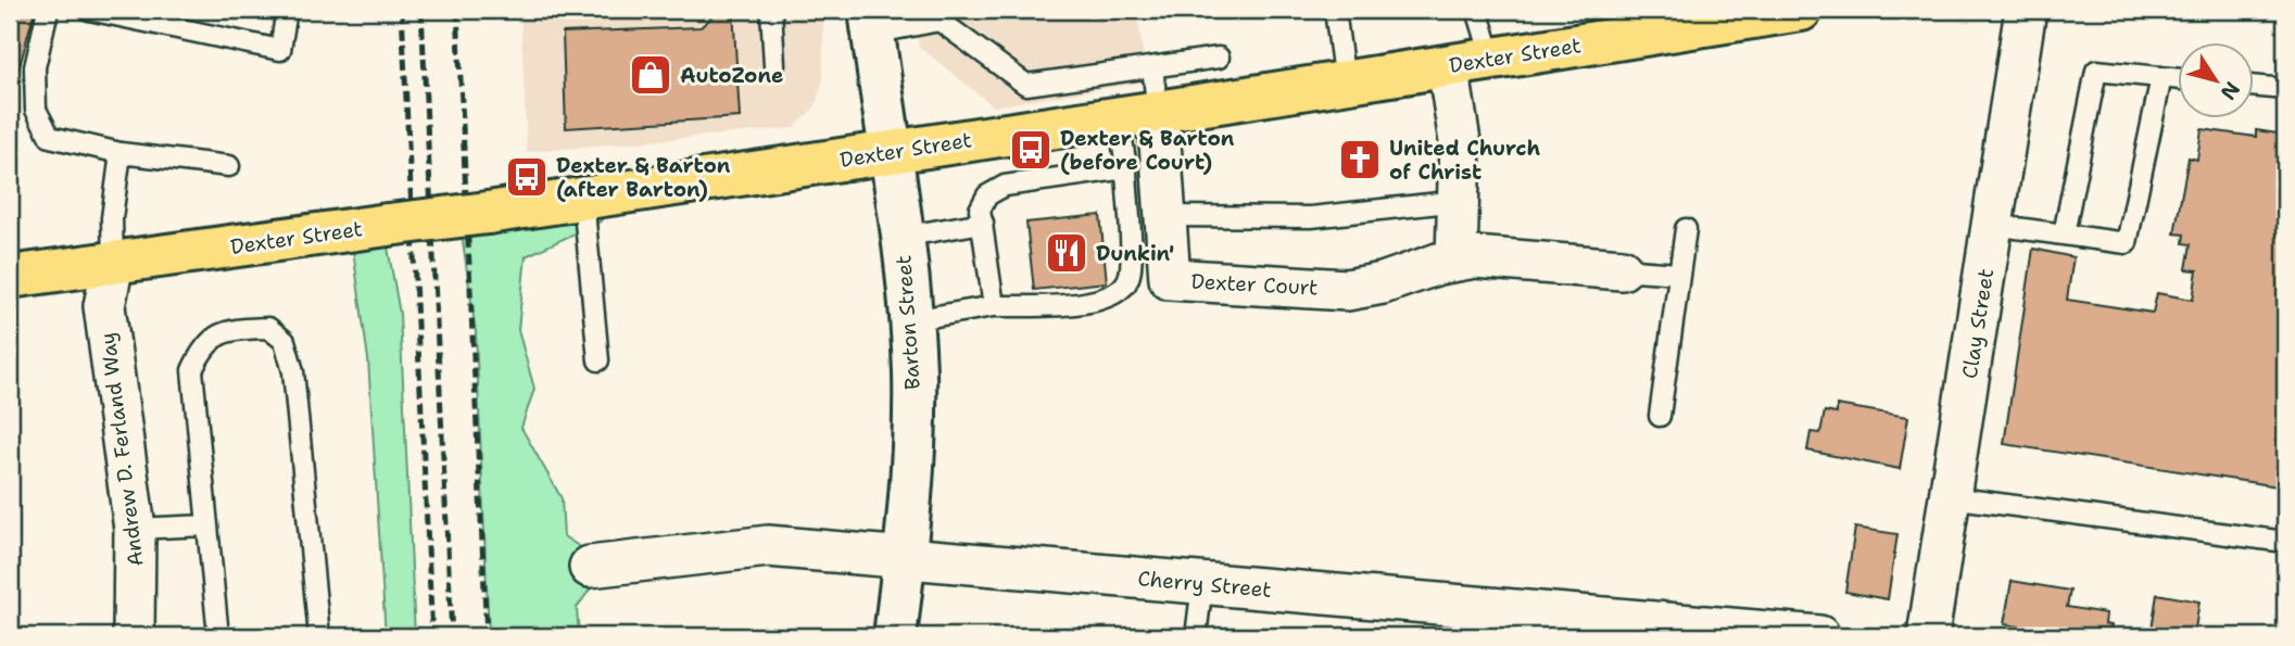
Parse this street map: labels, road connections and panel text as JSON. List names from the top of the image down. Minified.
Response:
{"streets":{"main road":["Dexter Street","Barton Street"],"street":["Dexter Court","Clay Street","Andrew D. Ferland Way","Cherry Street"]},"crossings":[["Dexter Street","Dexter Court"],["Dexter Street","Barton Street"],["Dexter Street","Andrew D. Ferland Way"],["Barton Street","Cherry Street"]],"places":{"shop":["AutoZone"],"bus stop":["Dexter & Barton (before Court)","Dexter & Barton (after Barton)"],"church":["United Church of Christ"],"restaurant":["Dunkin'"]},"north":"bottom right"}
